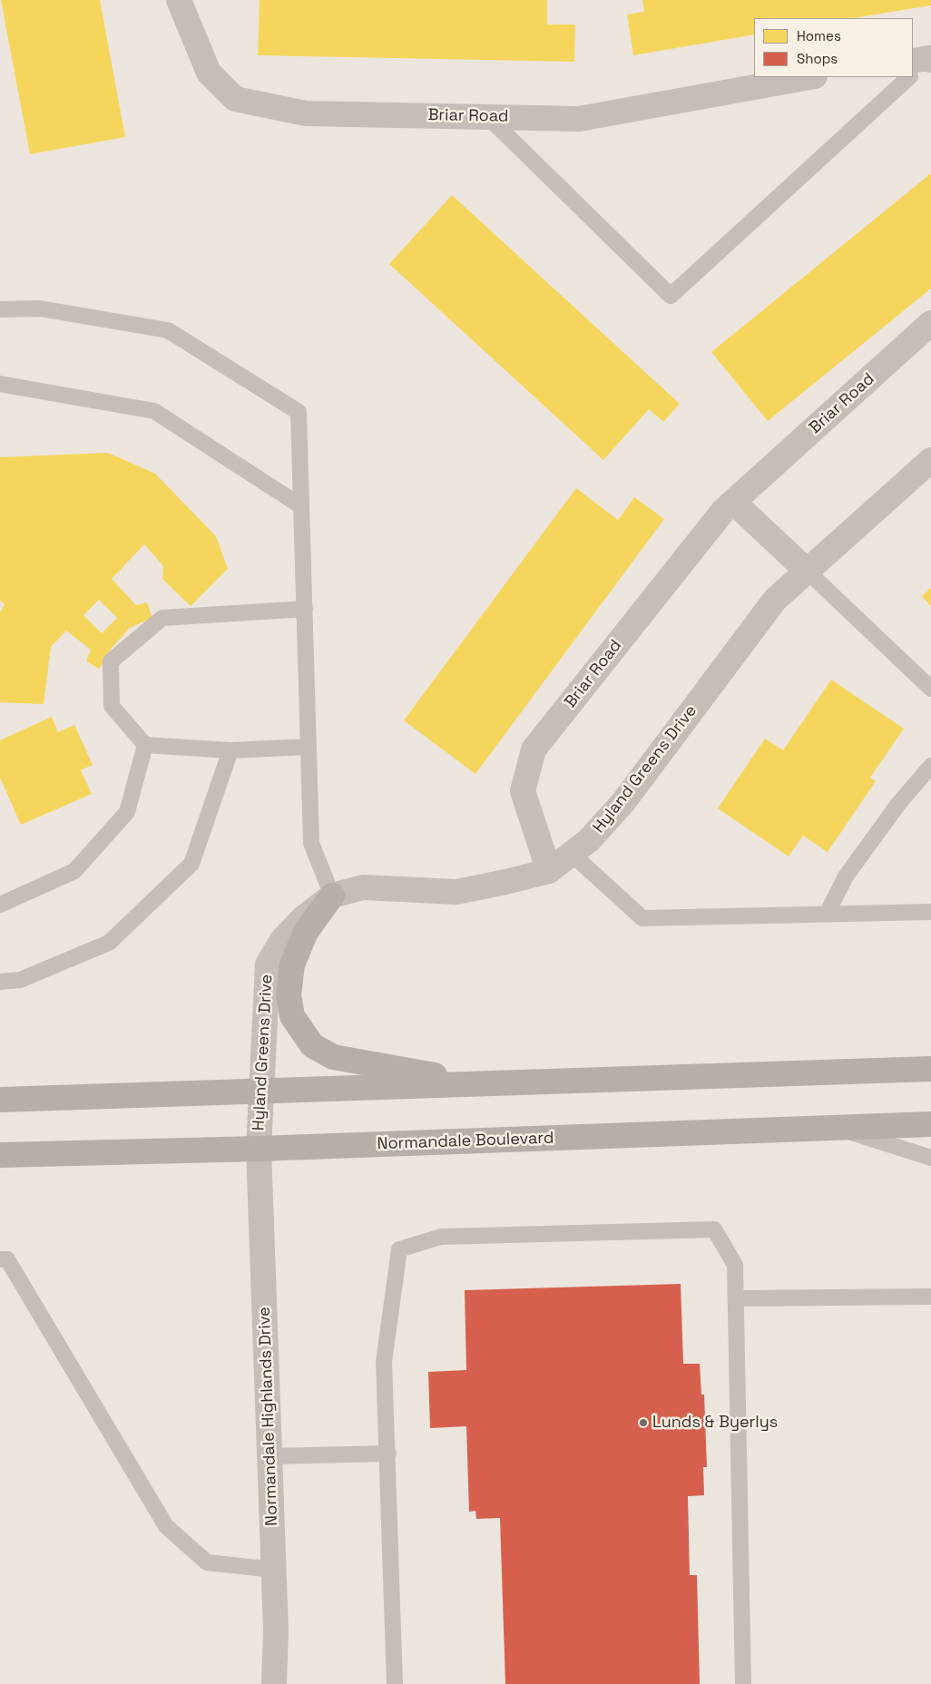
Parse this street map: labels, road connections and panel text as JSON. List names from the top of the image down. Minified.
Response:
{"streets":{"main road":["Normandale Boulevard"],"street":["Briar Road","Hyland Greens Drive","Normandale Highlands Drive"]},"crossings":[["Briar Road","Hyland Greens Drive"],["Hyland Greens Drive","Normandale Boulevard"],["Hyland Greens Drive","Normandale Highlands Drive"],["Normandale Boulevard","Normandale Highlands Drive"]],"places":["Lunds & Byerlys"],"legend":["Homes","Shops"]}
